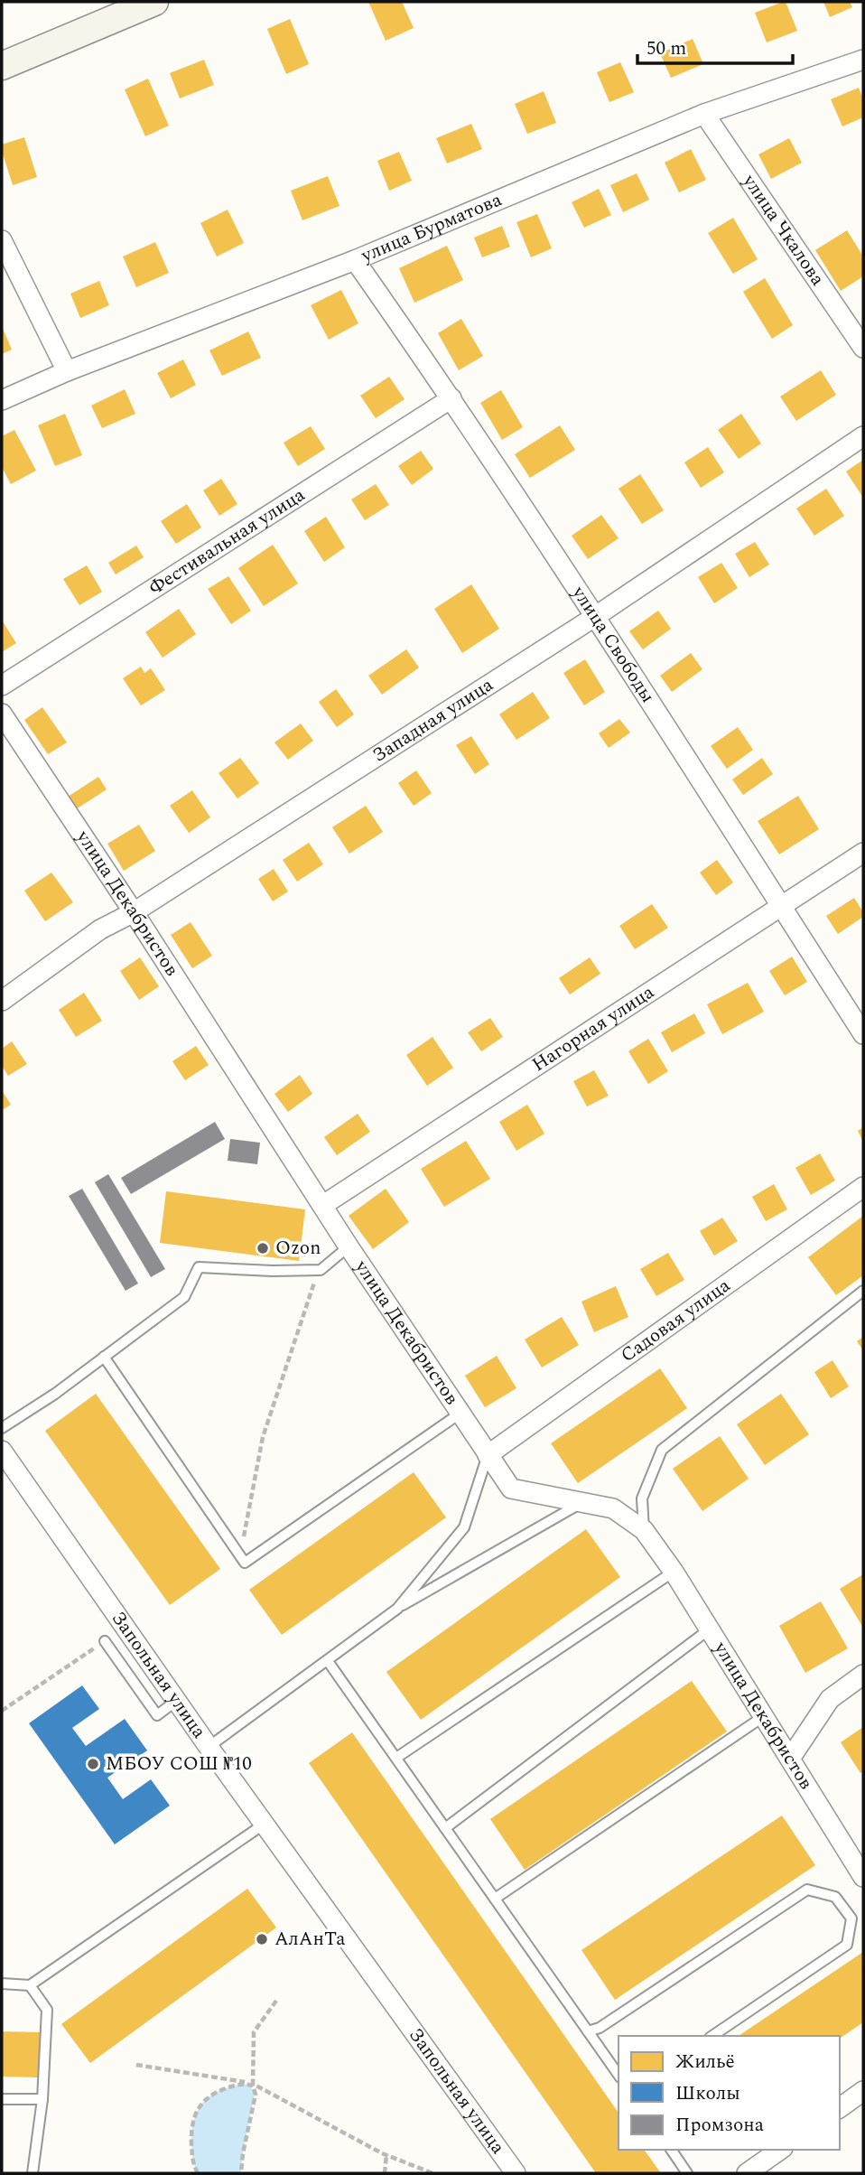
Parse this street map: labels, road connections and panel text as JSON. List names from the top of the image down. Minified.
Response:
{"streets":{"street":["улица Бурматова","улица Чкалова","Фестивальная улица","улица Свободы","Западная улица","улица Декабристов","Нагорная улица","Садовая улица","Запольная улица"]},"crossings":[["улица Бурматова","улица Чкалова"],["улица Бурматова","улица Свободы"],["Фестивальная улица","улица Свободы"],["улица Свободы","Западная улица"],["улица Свободы","Нагорная улица"],["Западная улица","улица Декабристов"],["улица Декабристов","Нагорная улица"],["улица Декабристов","Садовая улица"]],"places":["Ozon","МБОУ СОШ №10","АлАнТа"],"legend":["Жильё","Школы","Промзона"],"scale_bar":"50 m"}
